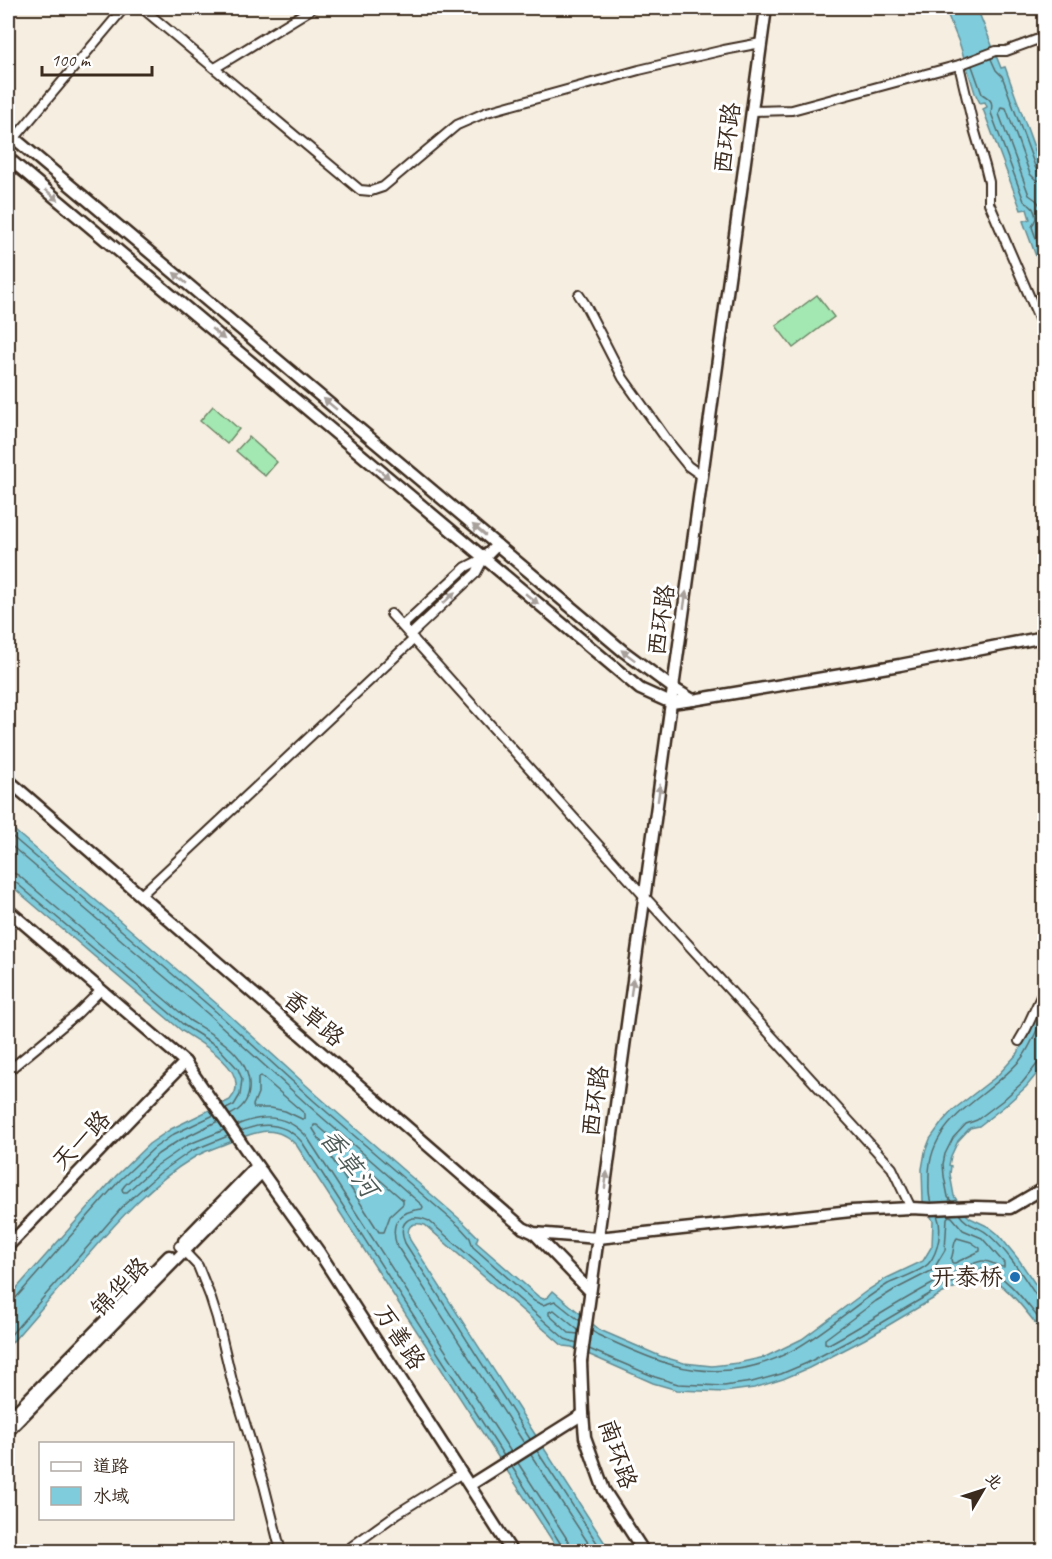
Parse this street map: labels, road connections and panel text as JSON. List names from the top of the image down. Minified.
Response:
{"streets":{"street":["西环路","香草路","天一路","锦华路","万善路","南环路"]},"crossings":[["香草路","南环路"],["天一路","万善路"],["锦华路","万善路"]],"one_way":["西环路"],"water":["香草河"],"places":["开泰桥"],"legend":["道路","水域"],"scale_bar":"100 m","north":"top right"}
